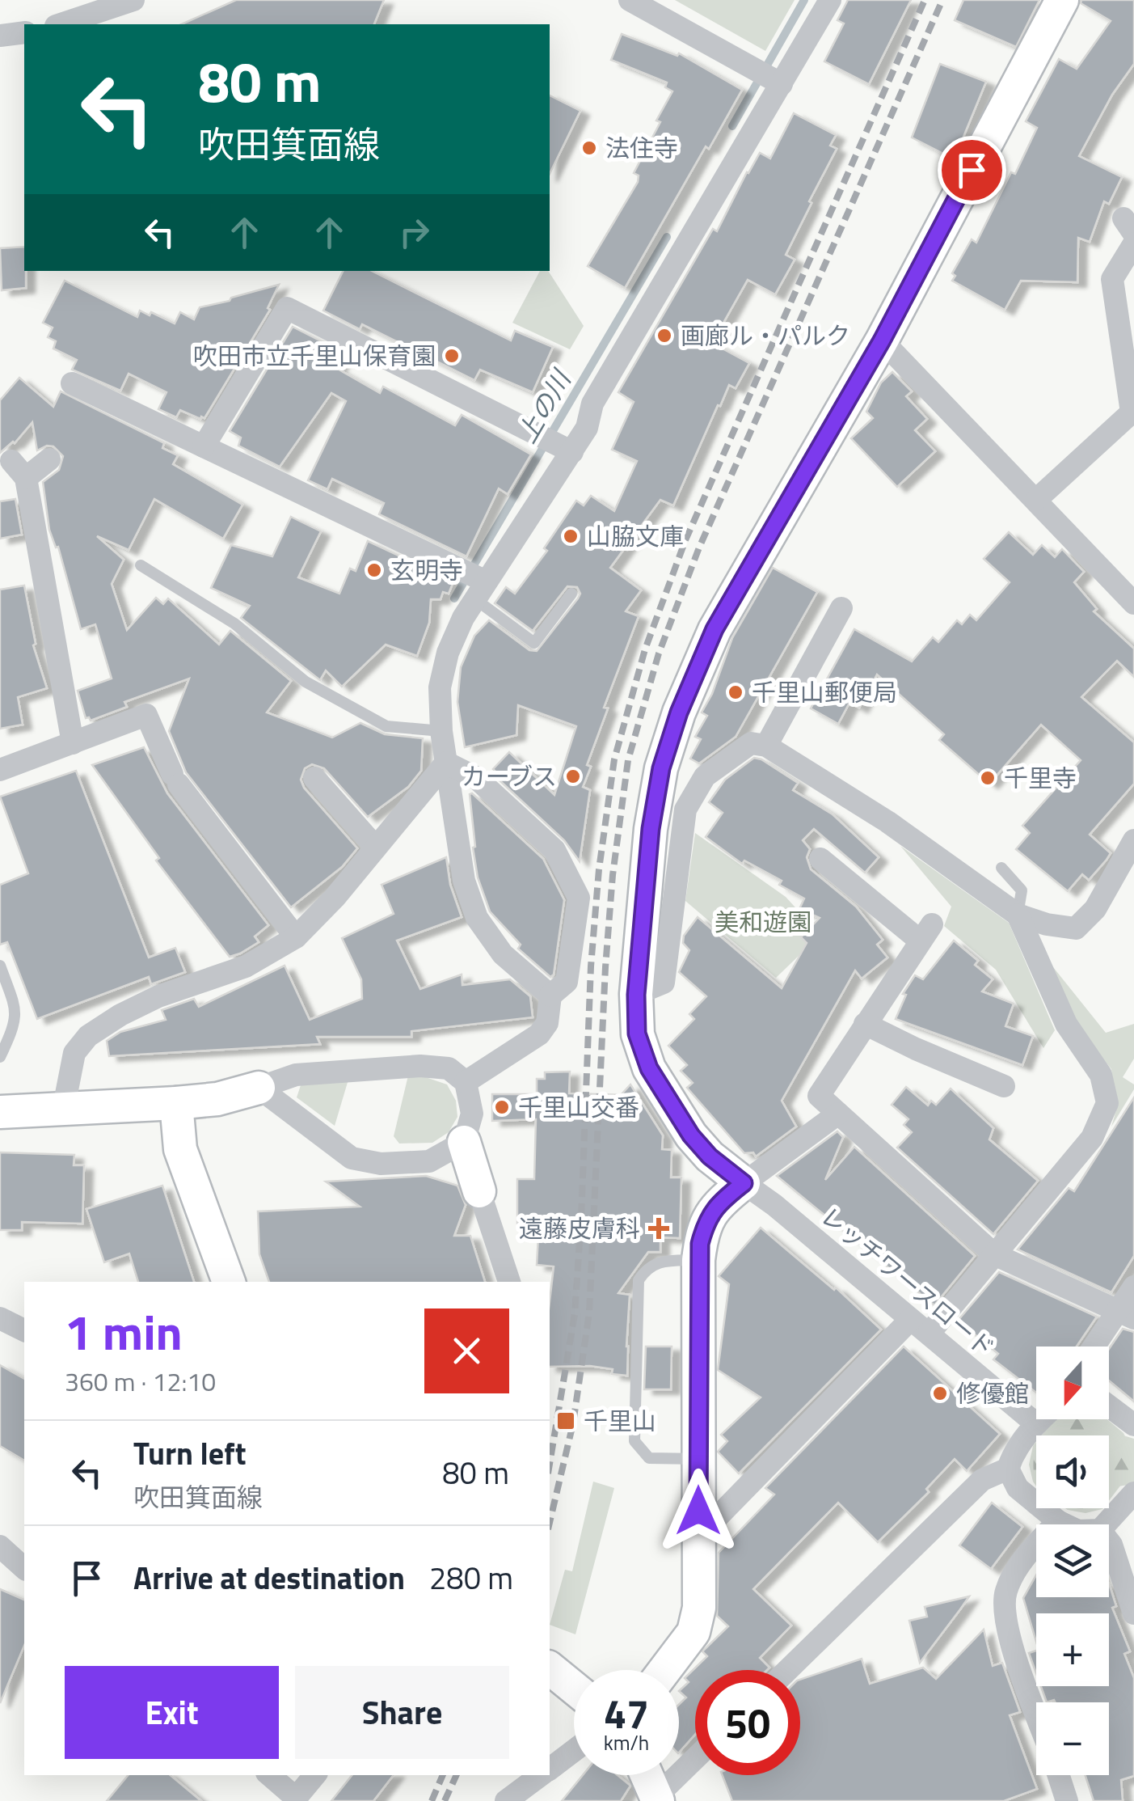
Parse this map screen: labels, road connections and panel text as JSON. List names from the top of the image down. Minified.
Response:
{"streets":{"street":["レッチワースロード"]},"water":["上の川"],"parks":["美和遊園"],"places":{"other":["法住寺","画廊ル・パルク","吹田市立千里山保育園","山脇文庫","玄明寺","千里山郵便局","カーブス","千里寺","千里山交番","修優館"],"health":["遠藤皮膚科"],"transit":["千里山"]},"north":"bottom","page":{"turn":["80 m","吹田箕面線"],"heading":["1 min","360 m · 12:10"],"map_buttons":["+","−"],"list":[{"name":"Turn left","note":"吹田箕面線","value":"80 m"},{"name":"Arrive at destination","value":"280 m"}],"buttons":["Exit","Share"],"speed":"47 km/h","limit":"50"}}
